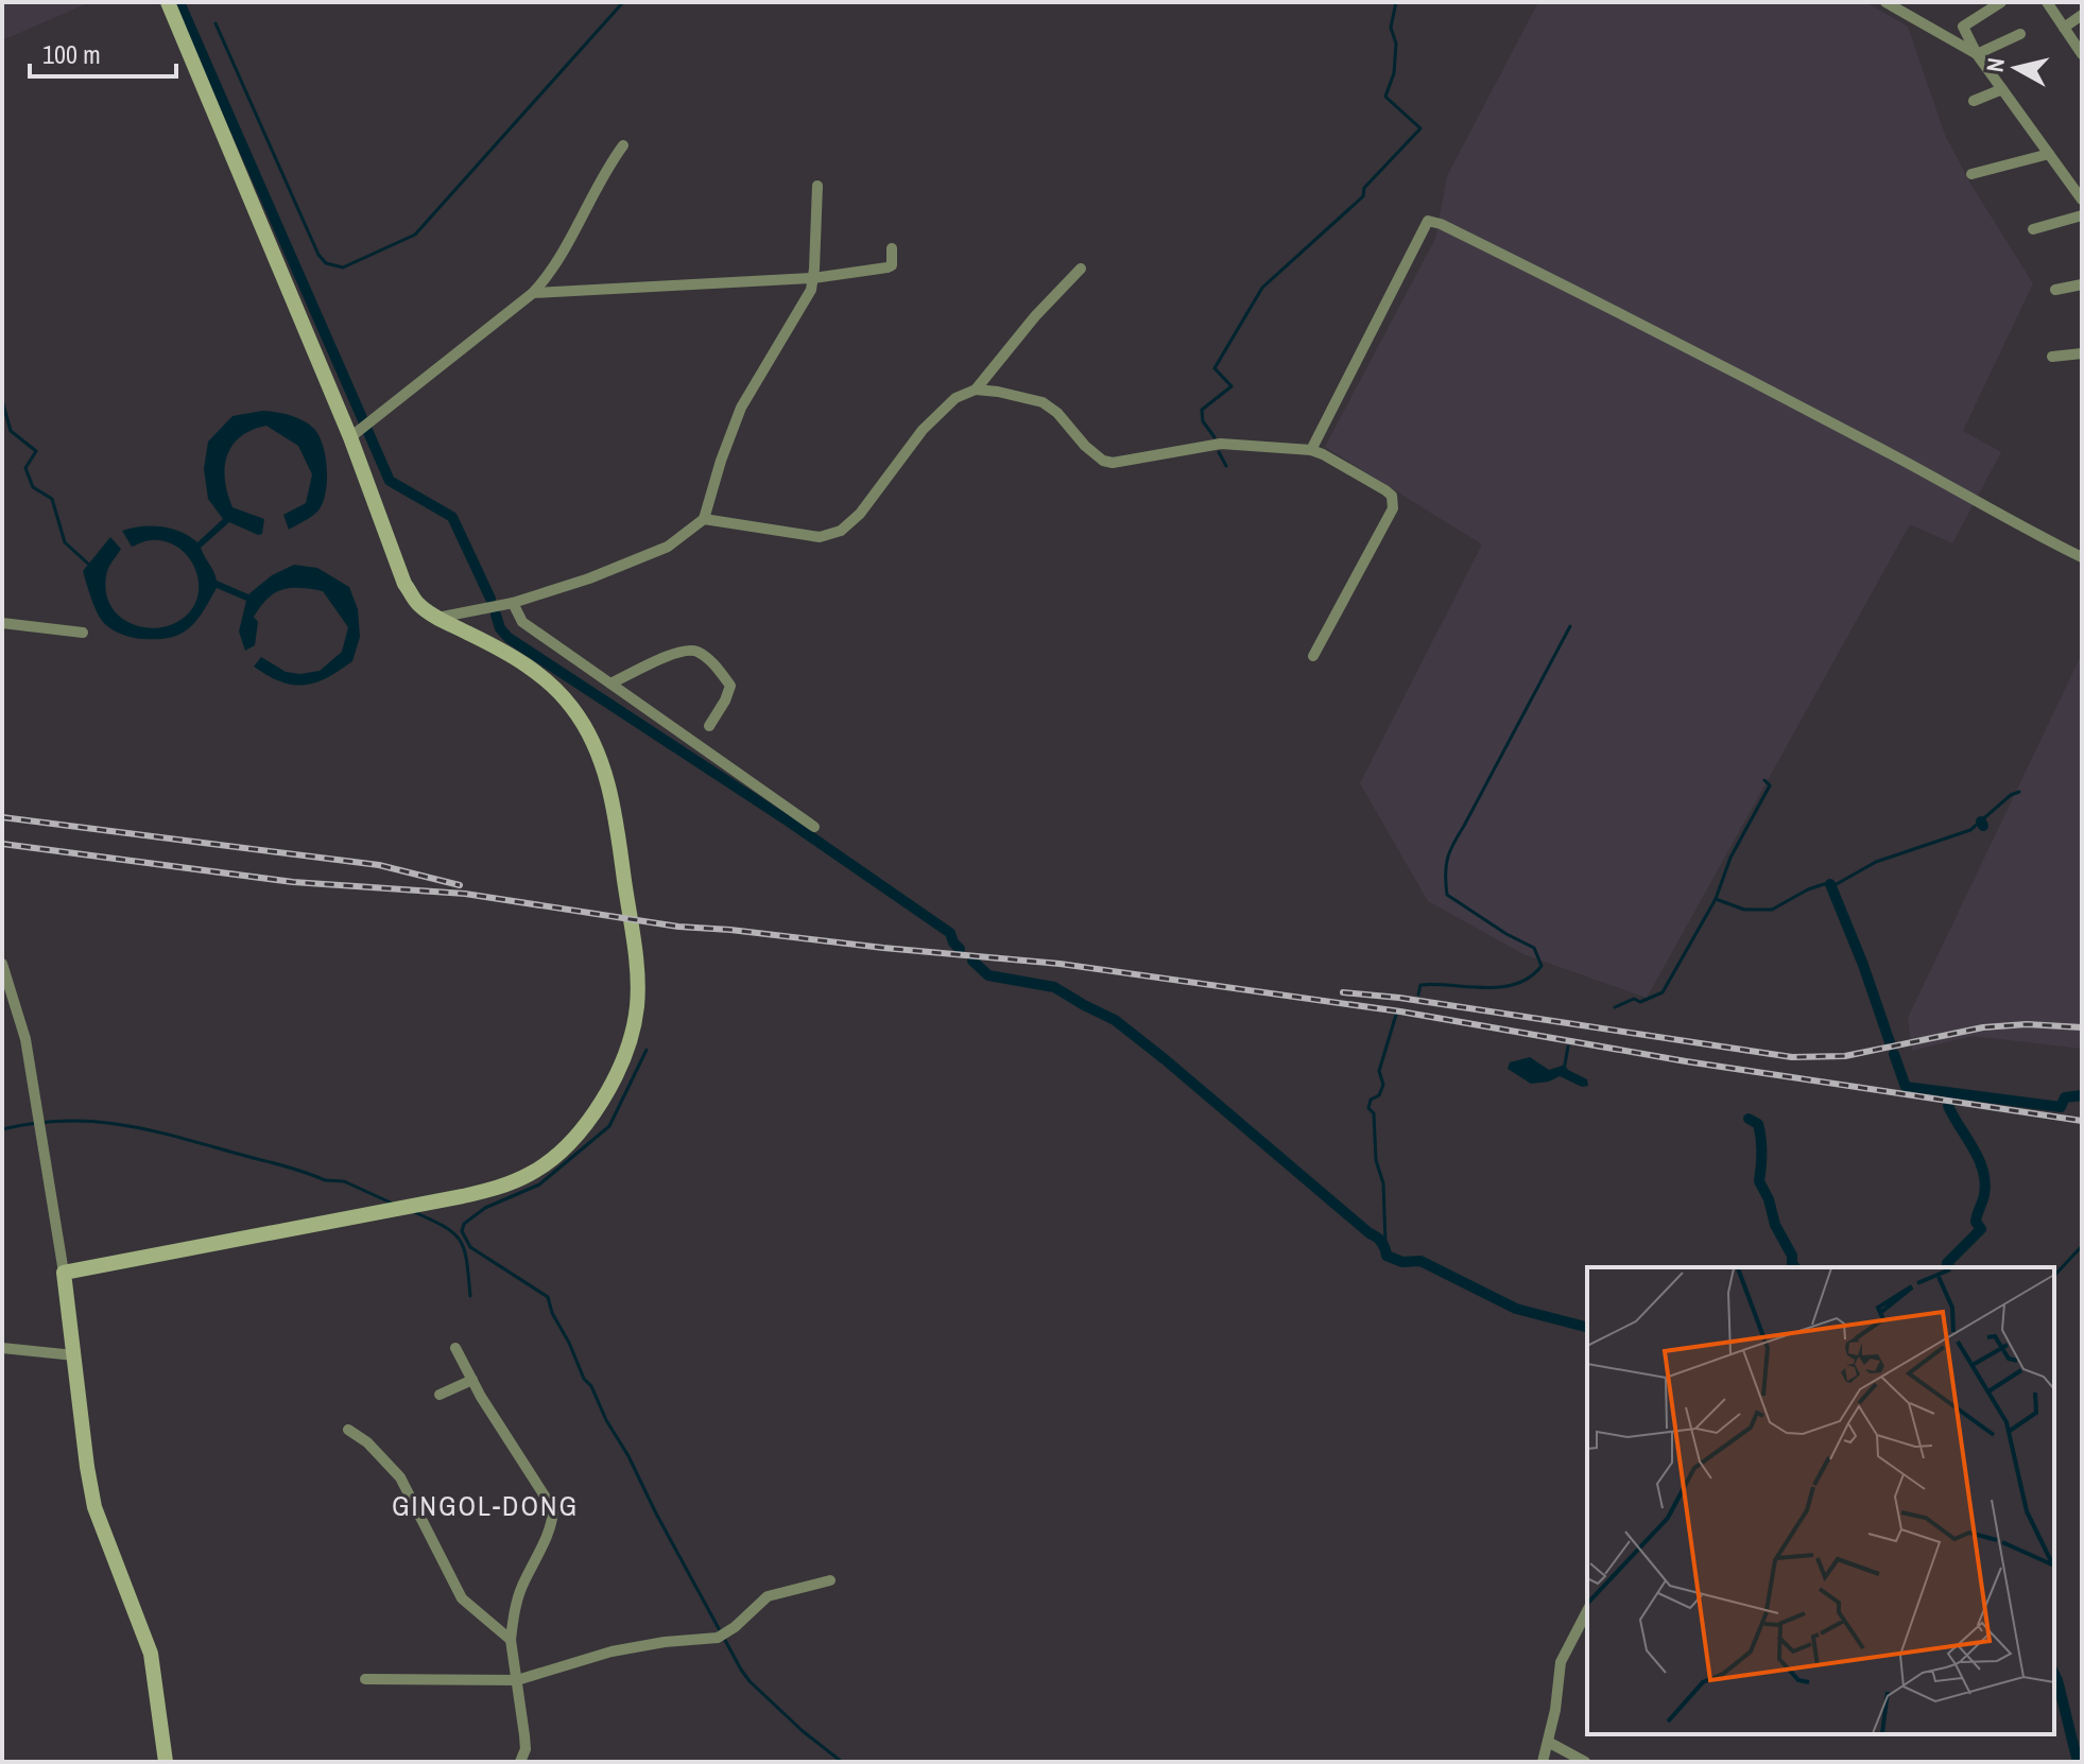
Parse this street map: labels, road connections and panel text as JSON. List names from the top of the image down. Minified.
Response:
{"districts":["GINGOL-DONG"],"scale_bar":"100 m","north":"left"}
